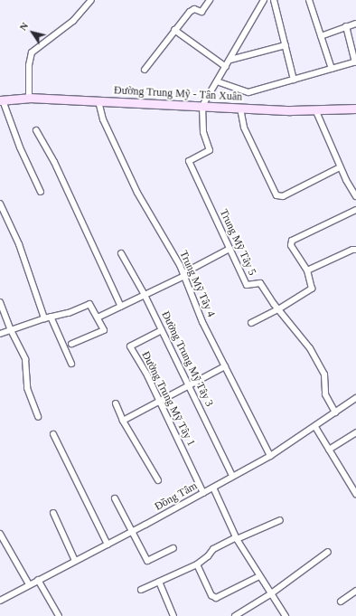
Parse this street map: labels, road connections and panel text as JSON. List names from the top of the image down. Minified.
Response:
{"streets":{"street":["Đường Trung Mỹ - Tân Xuân","Trung Mỹ Tây 5","Trung Mỹ Tây 4","Đường Trung Mỹ Tây 3","Đường Trung Mỹ Tây 1","Đồng Tâm"]},"crossings":[["Đường Trung Mỹ - Tân Xuân","Trung Mỹ Tây 5"],["Đường Trung Mỹ - Tân Xuân","Trung Mỹ Tây 4"],["Trung Mỹ Tây 5","Đồng Tâm"],["Trung Mỹ Tây 4","Đồng Tâm"],["Đường Trung Mỹ Tây 3","Đường Trung Mỹ Tây 1"],["Đường Trung Mỹ Tây 3","Đồng Tâm"],["Đường Trung Mỹ Tây 1","Đồng Tâm"]],"north":"top left"}
